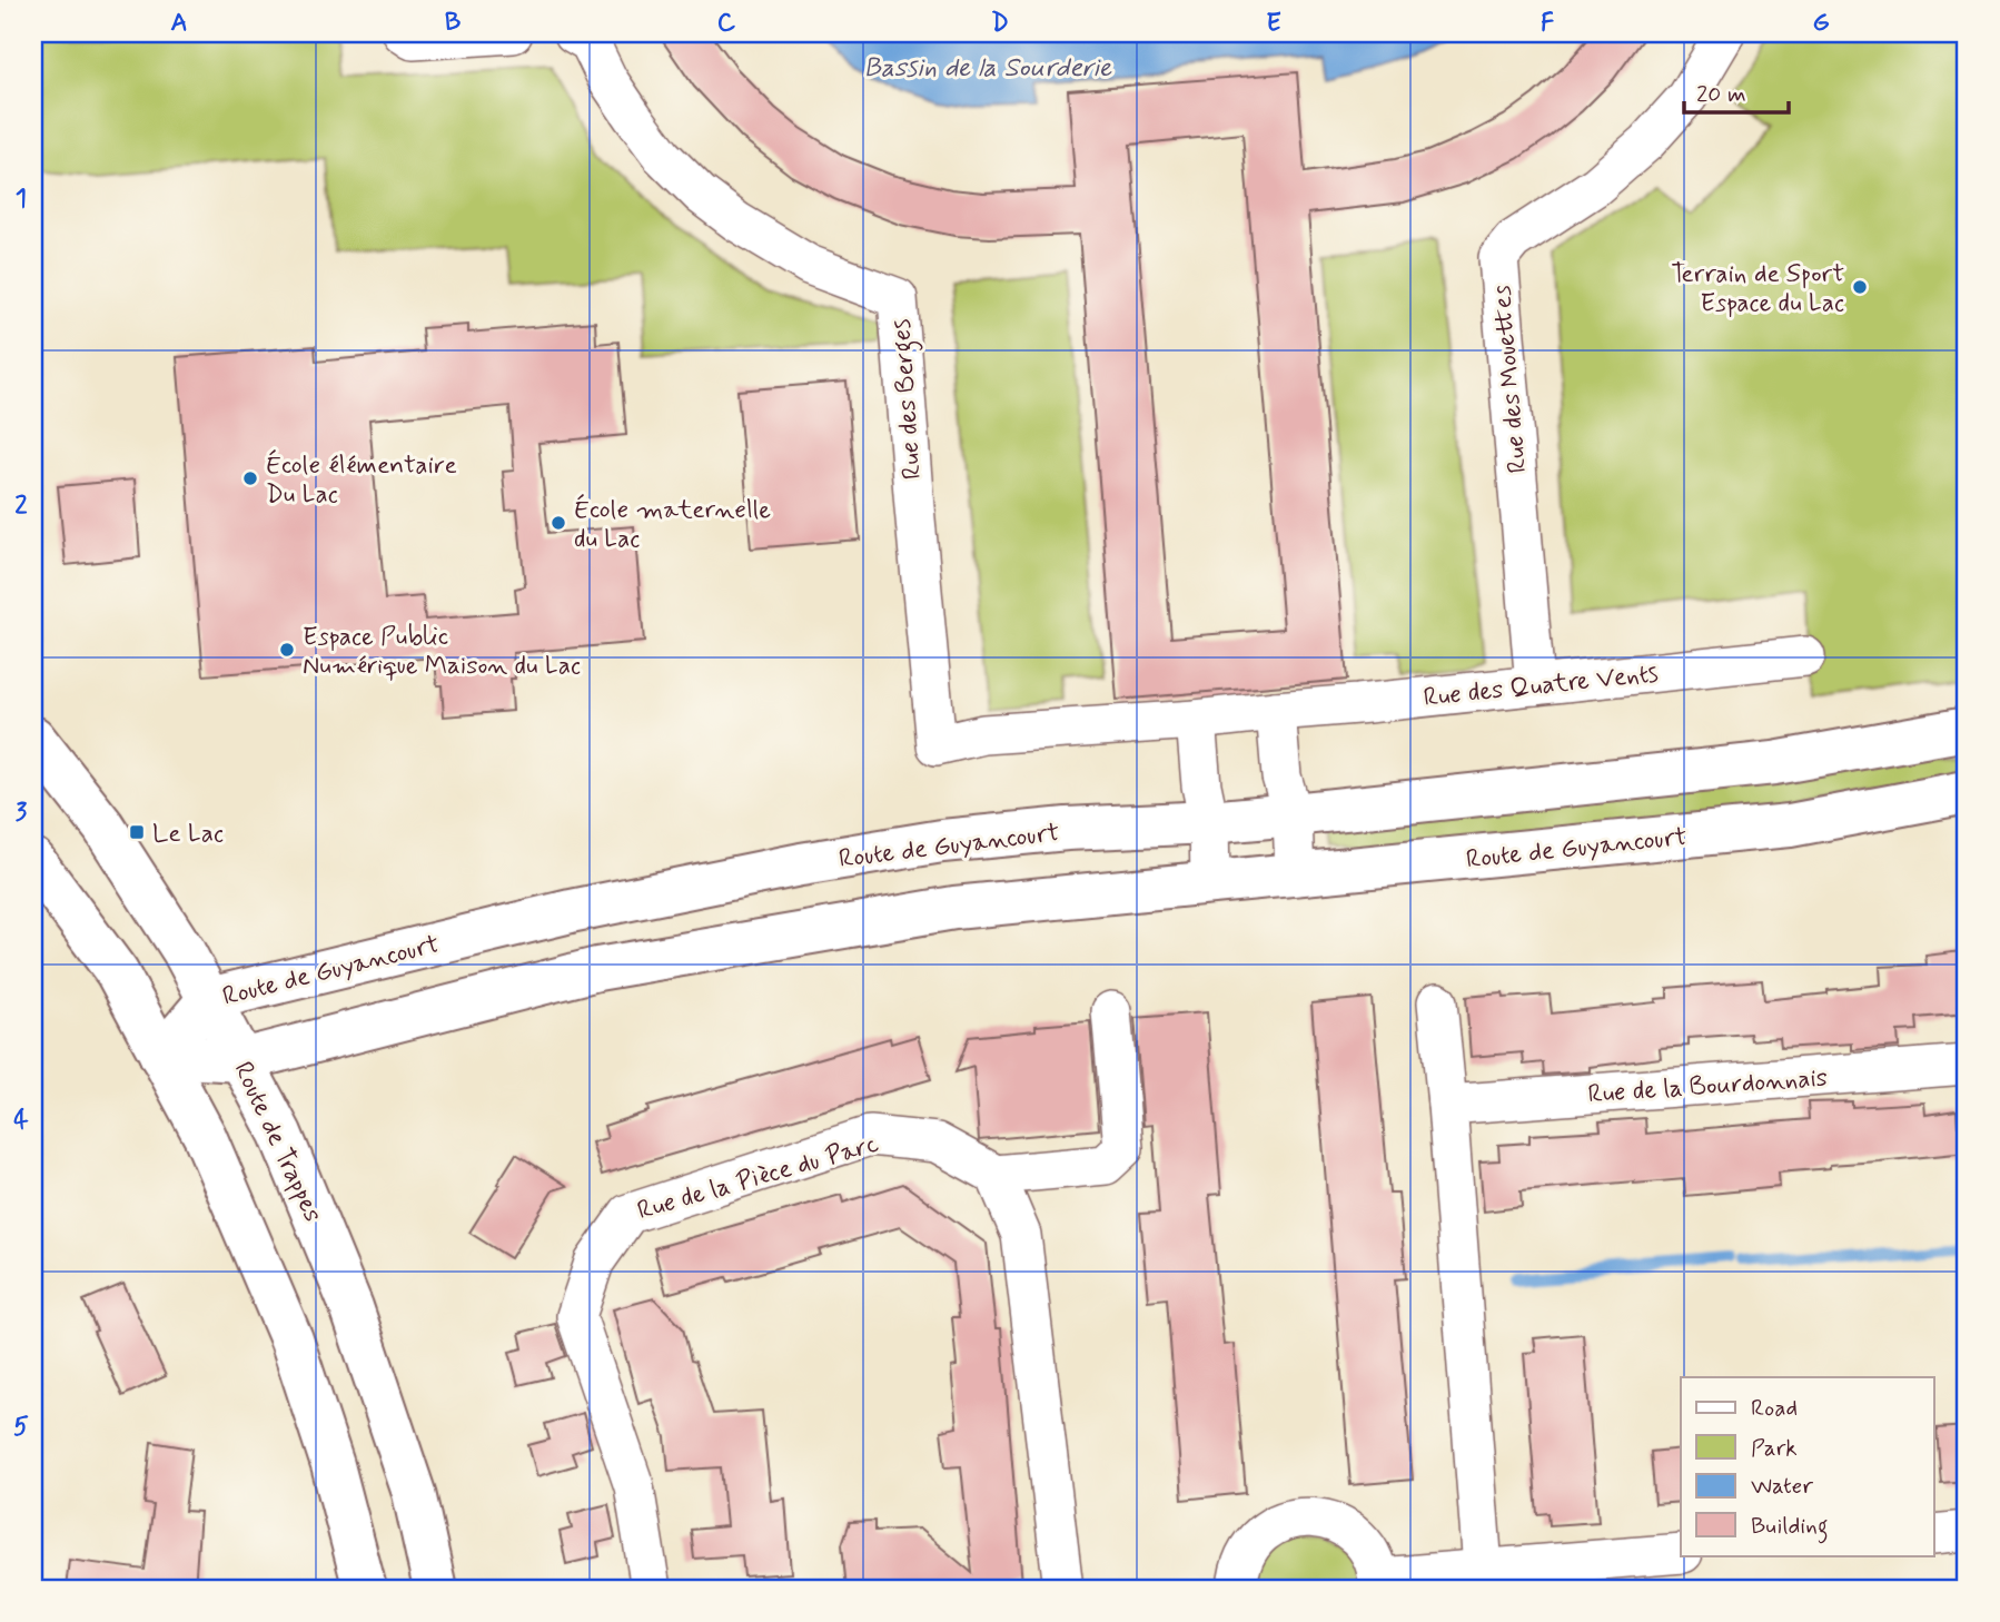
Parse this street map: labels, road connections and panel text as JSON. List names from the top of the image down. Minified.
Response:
{"streets":{"main road":["Route de Guyancourt","Route de Trappes"],"street":["Rue des Mouettes","Rue des Berges","Rue des Quatre Vents","Rue de la Bourdonnais","Rue de la Pièce du Parc"]},"crossings":[["Rue des Mouettes","Rue des Quatre Vents"],["Rue des Berges","Rue des Quatre Vents"],["Route de Guyancourt","Route de Trappes"]],"water":["Bassin de la Sourderie"],"places":{"other":["Terrain de Sport Espace du Lac","École élémentaire Du Lac","École maternelle du Lac","Espace Public Numérique Maison du Lac"],"transit":["Le Lac"]},"legend":["Road","Park","Water","Building"],"scale_bar":"20 m","grid":{"columns":["A","B","C","D","E","F","G"],"rows":["1","2","3","4","5"]}}
